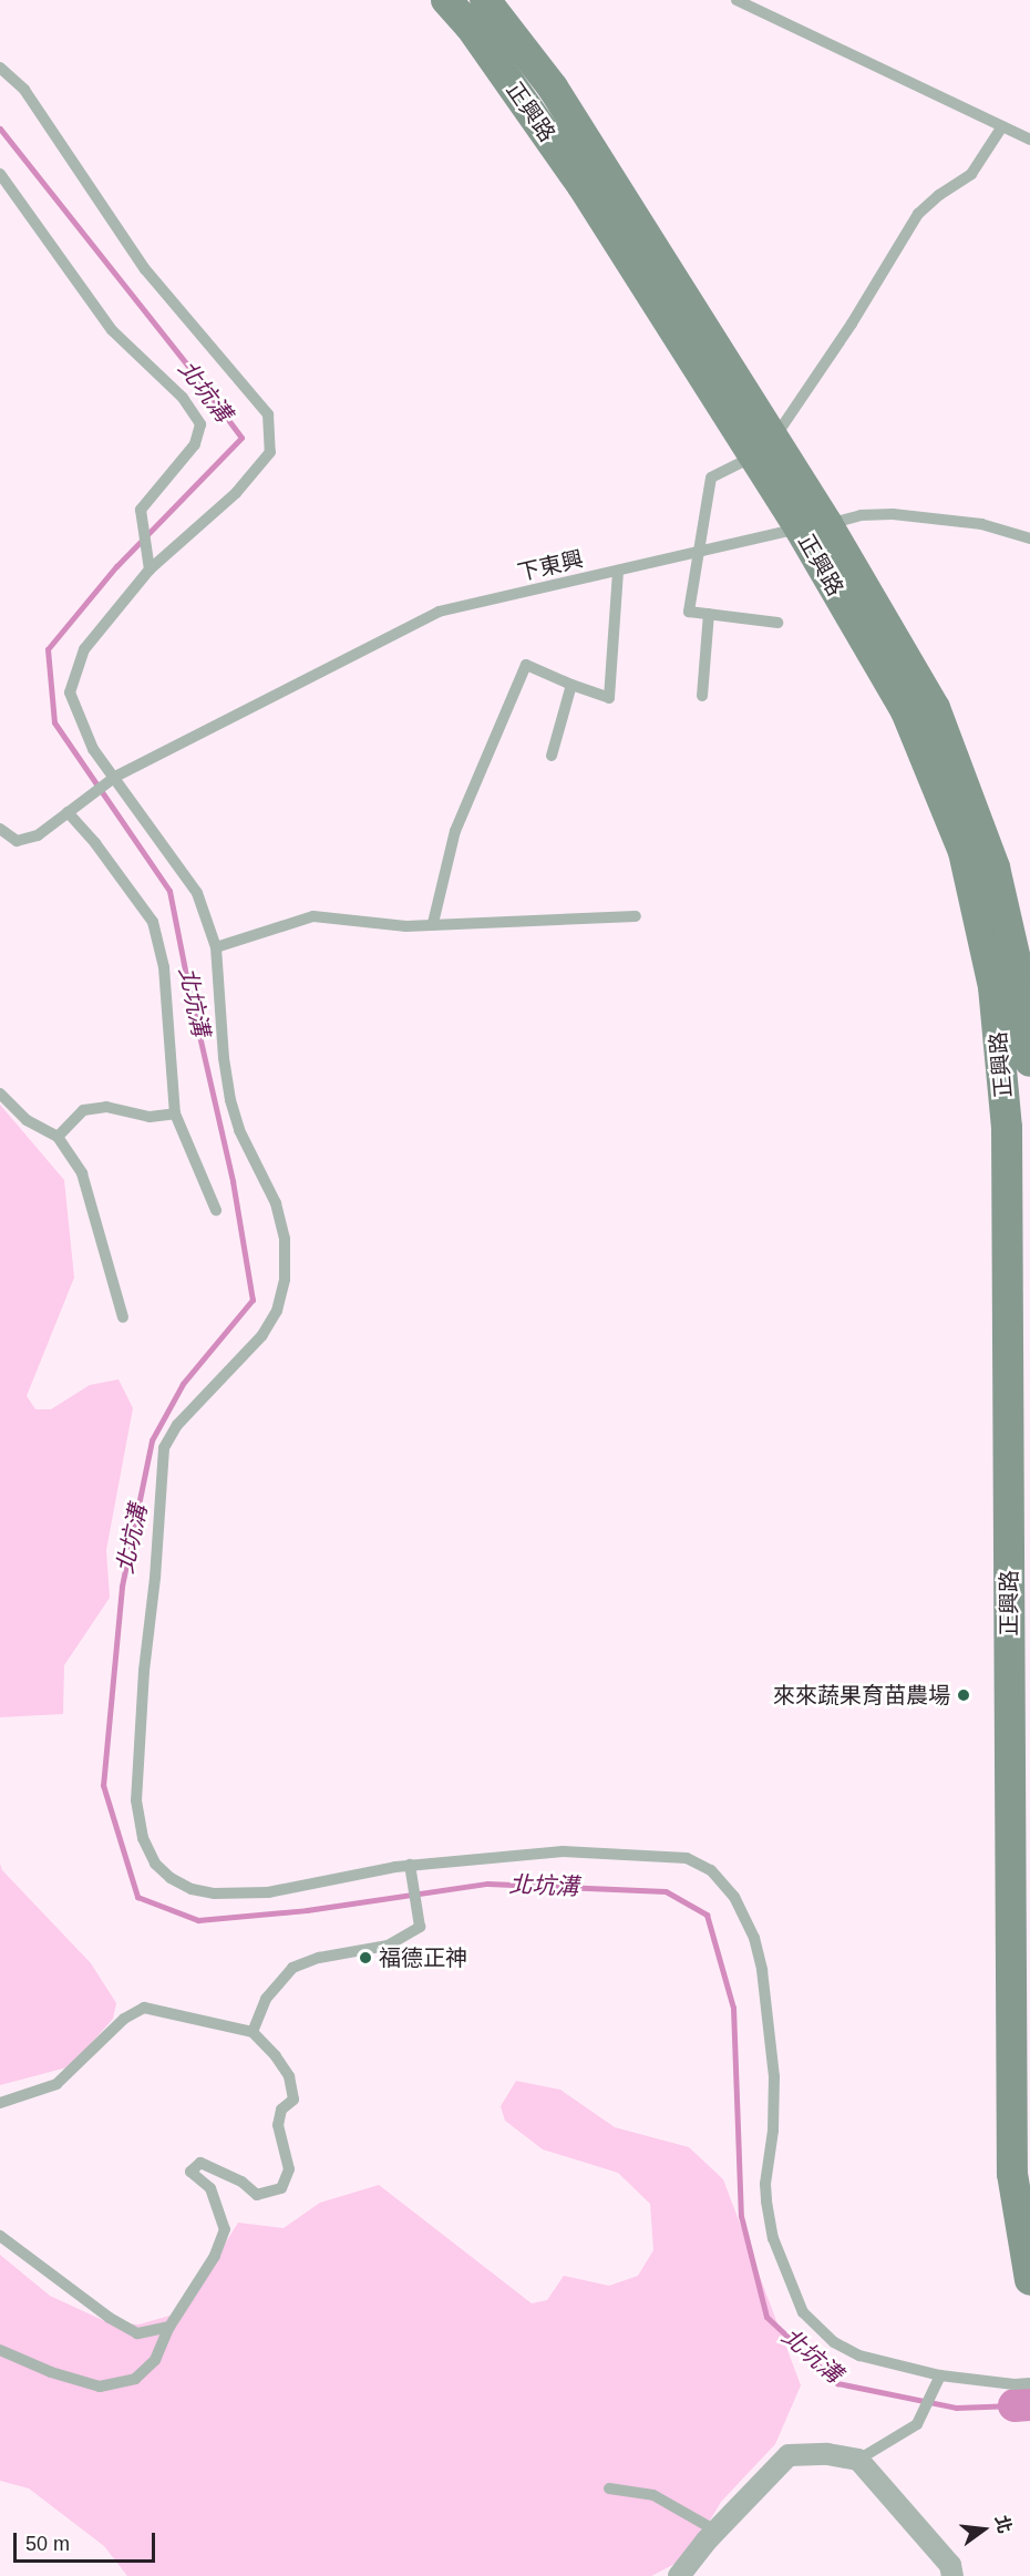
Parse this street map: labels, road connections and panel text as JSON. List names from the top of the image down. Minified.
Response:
{"streets":{"main road":["正興路"],"lane":["下東興"]},"crossings":[["正興路","下東興"]],"water":["北坑溝"],"places":["來來蔬果育苗農場","福德正神"],"scale_bar":"50 m","north":"right"}
